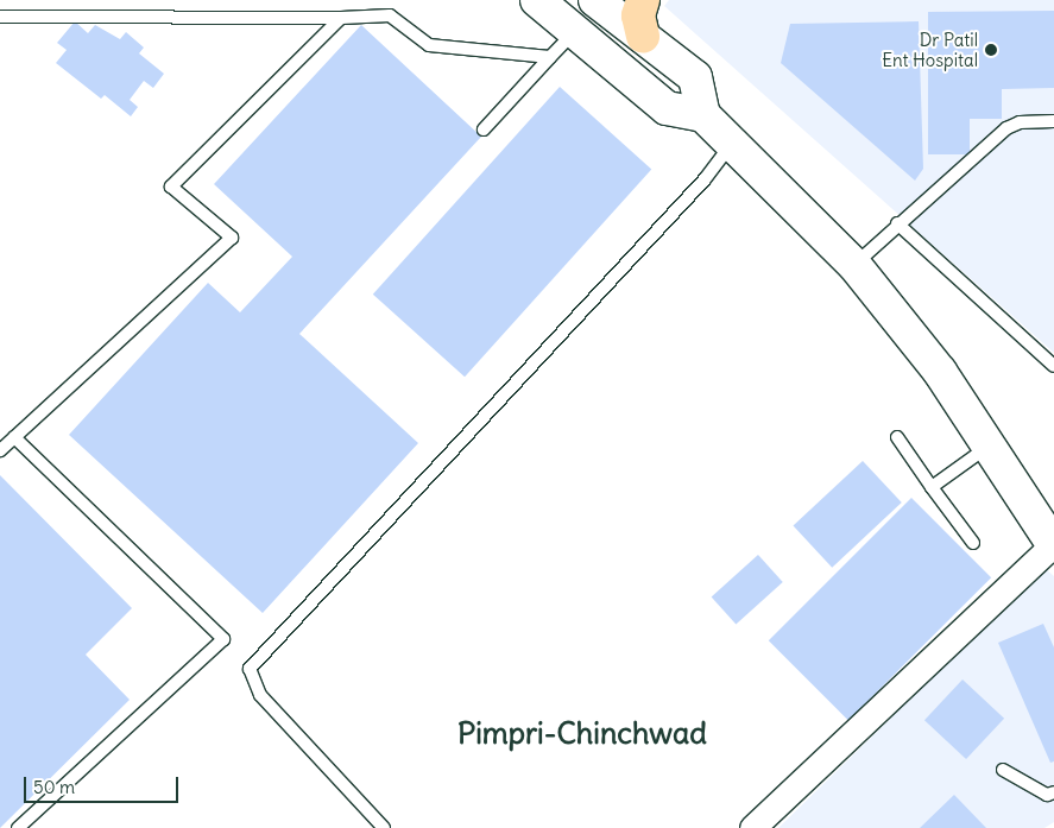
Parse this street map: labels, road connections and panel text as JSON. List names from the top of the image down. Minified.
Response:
{"districts":["Pimpri-Chinchwad"],"places":["Dr Patil Ent Hospital"],"scale_bar":"50 m"}
